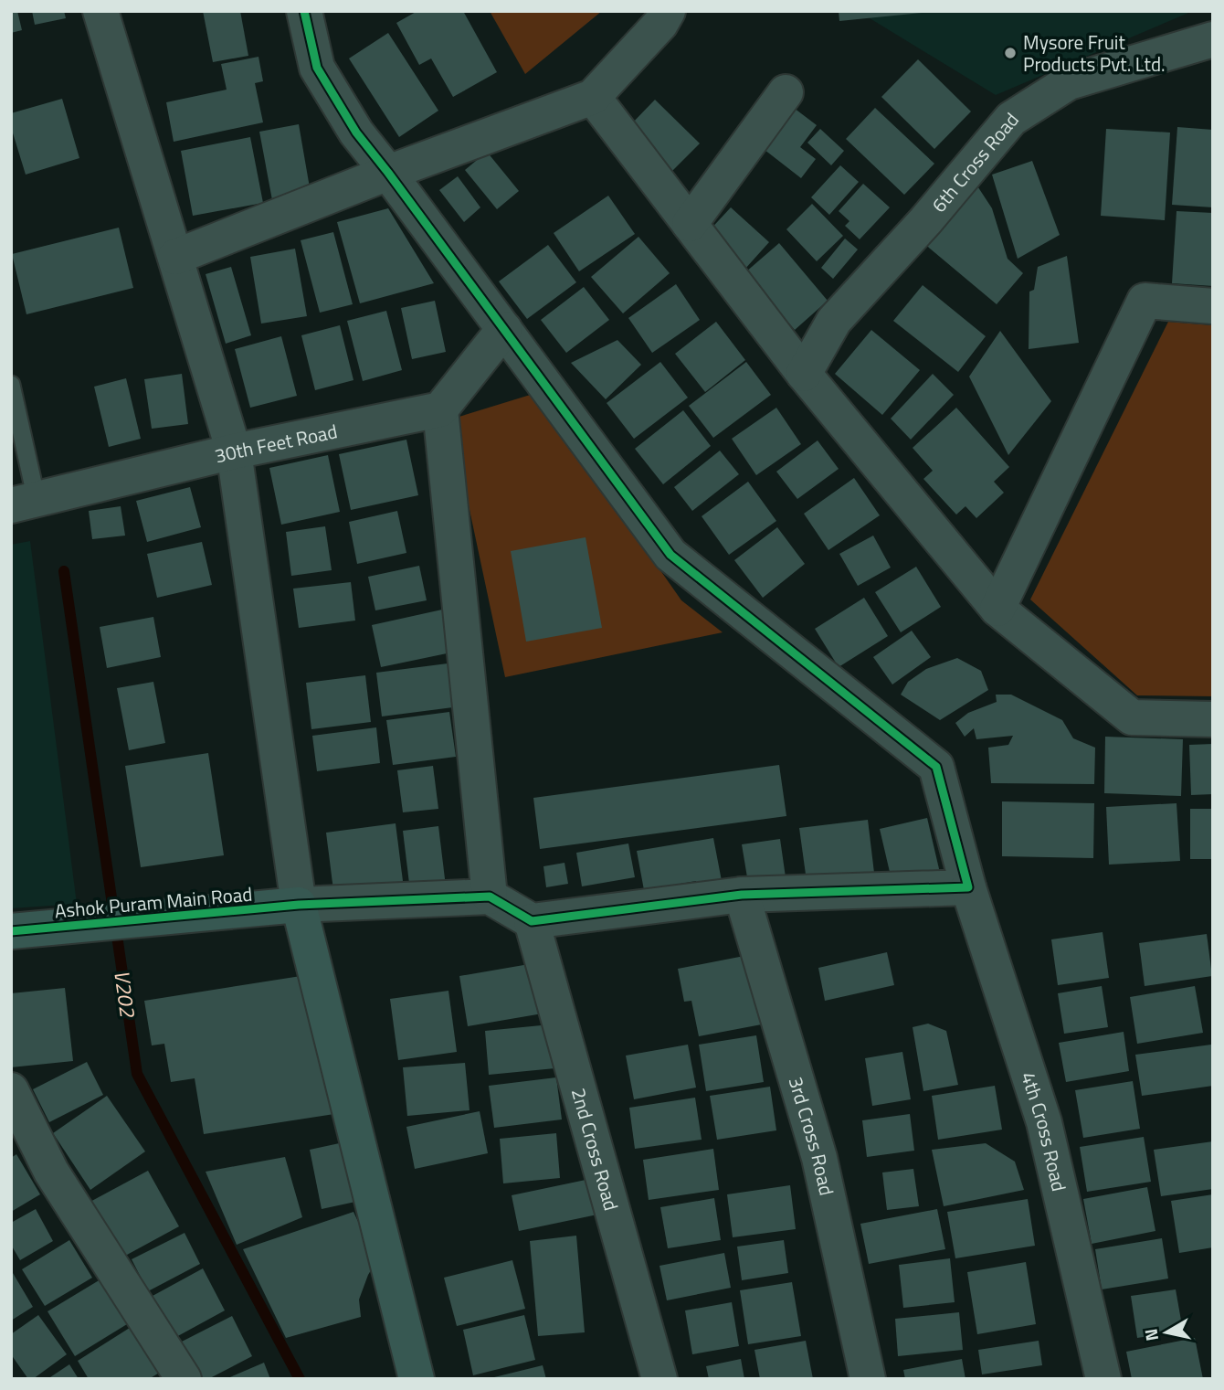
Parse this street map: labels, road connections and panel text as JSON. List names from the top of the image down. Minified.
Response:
{"streets":{"street":["6th Cross Road","30th Feet Road","Ashok Puram Main Road","4th Cross Road","3rd Cross Road","2nd Cross Road"]},"water":["V202"],"places":["Mysore Fruit Products Pvt. Ltd."],"north":"left"}
